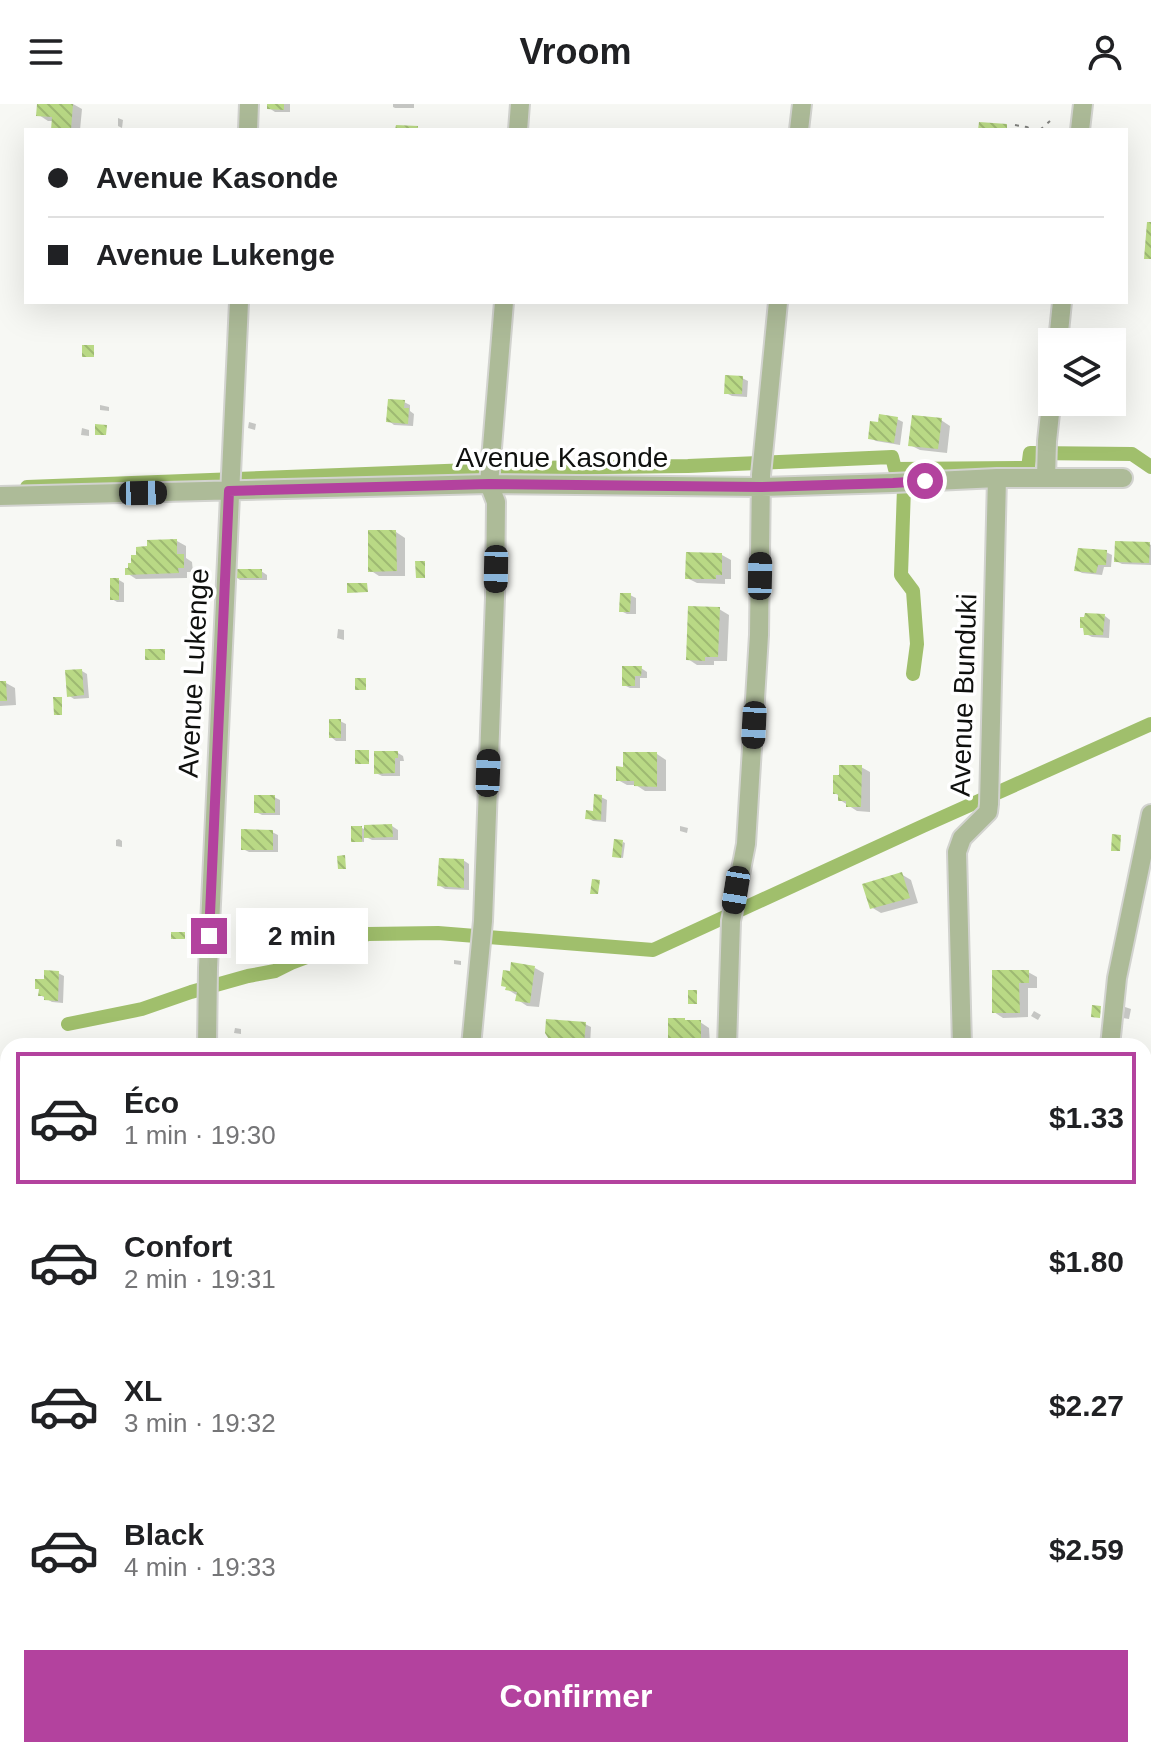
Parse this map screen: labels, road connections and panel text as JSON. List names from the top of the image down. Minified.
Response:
{"streets":{"street":["Avenue Kasonde","Avenue Lukenge","Avenue Bunduki"]},"crossings":[["Avenue Kasonde","Avenue Lukenge"],["Avenue Kasonde","Avenue Bunduki"]],"page":{"header":"Vroom","banner":["Avenue Kasonde","Avenue Lukenge"],"bubble":"2 min","list":[{"name":"Éco","note":"1 min · 19:30","value":"$1.33"},{"name":"Confort","note":"2 min · 19:31","value":"$1.80"},{"name":"XL","note":"3 min · 19:32","value":"$2.27"},{"name":"Black","note":"4 min · 19:33","value":"$2.59"}],"buttons":"Confirmer"}}
